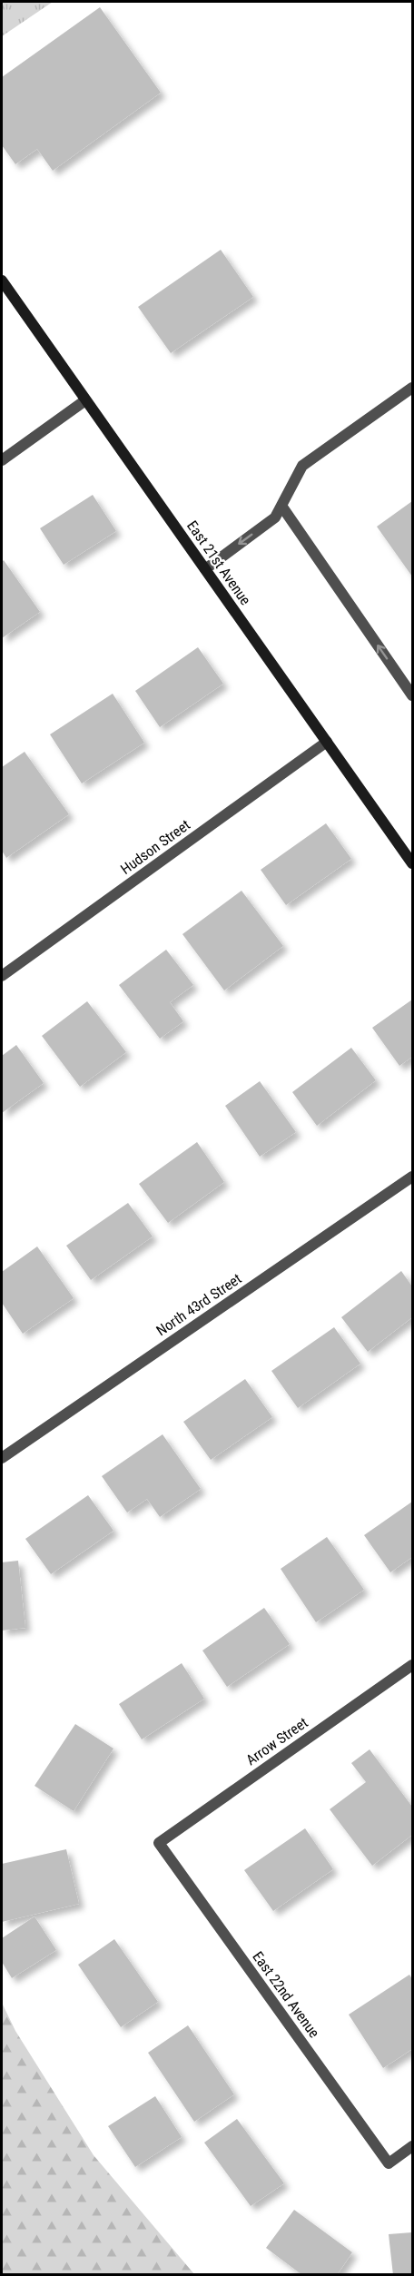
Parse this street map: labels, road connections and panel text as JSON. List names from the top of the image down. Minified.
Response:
{"streets":{"street":["East 21st Avenue","Hudson Street","North 43rd Street","Arrow Street","East 22nd Avenue"]},"crossings":[["East 21st Avenue","Hudson Street"],["Arrow Street","East 22nd Avenue"]]}
